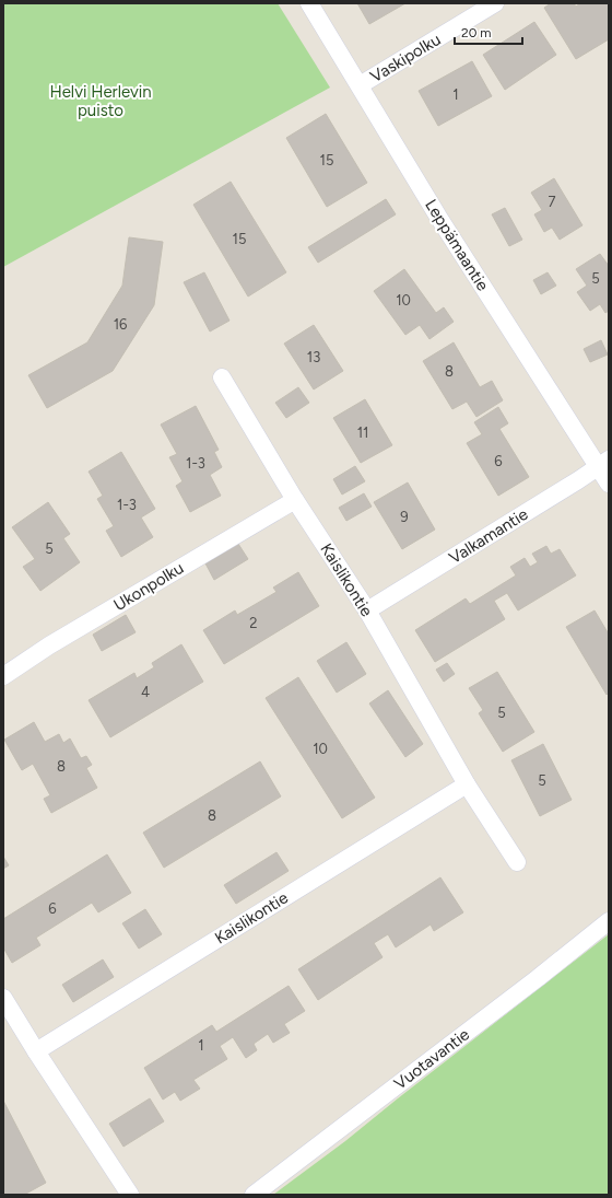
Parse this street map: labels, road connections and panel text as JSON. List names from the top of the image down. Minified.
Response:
{"streets":{"street":["Vaskipolku","Leppämaantie","Valkamantie","Kaislikontie","Ukonpolku","Vuotavantie"]},"crossings":[["Vaskipolku","Leppämaantie"],["Leppämaantie","Valkamantie"],["Valkamantie","Kaislikontie"],["Kaislikontie","Ukonpolku"]],"parks":["Helvi Herlevin puisto"],"house_numbers":["1","15","7","15","5","10","16","13","8","11","6","1-3","1-3","9","5","2","4","5","10","8","5","8","6","1"],"scale_bar":"20 m"}
